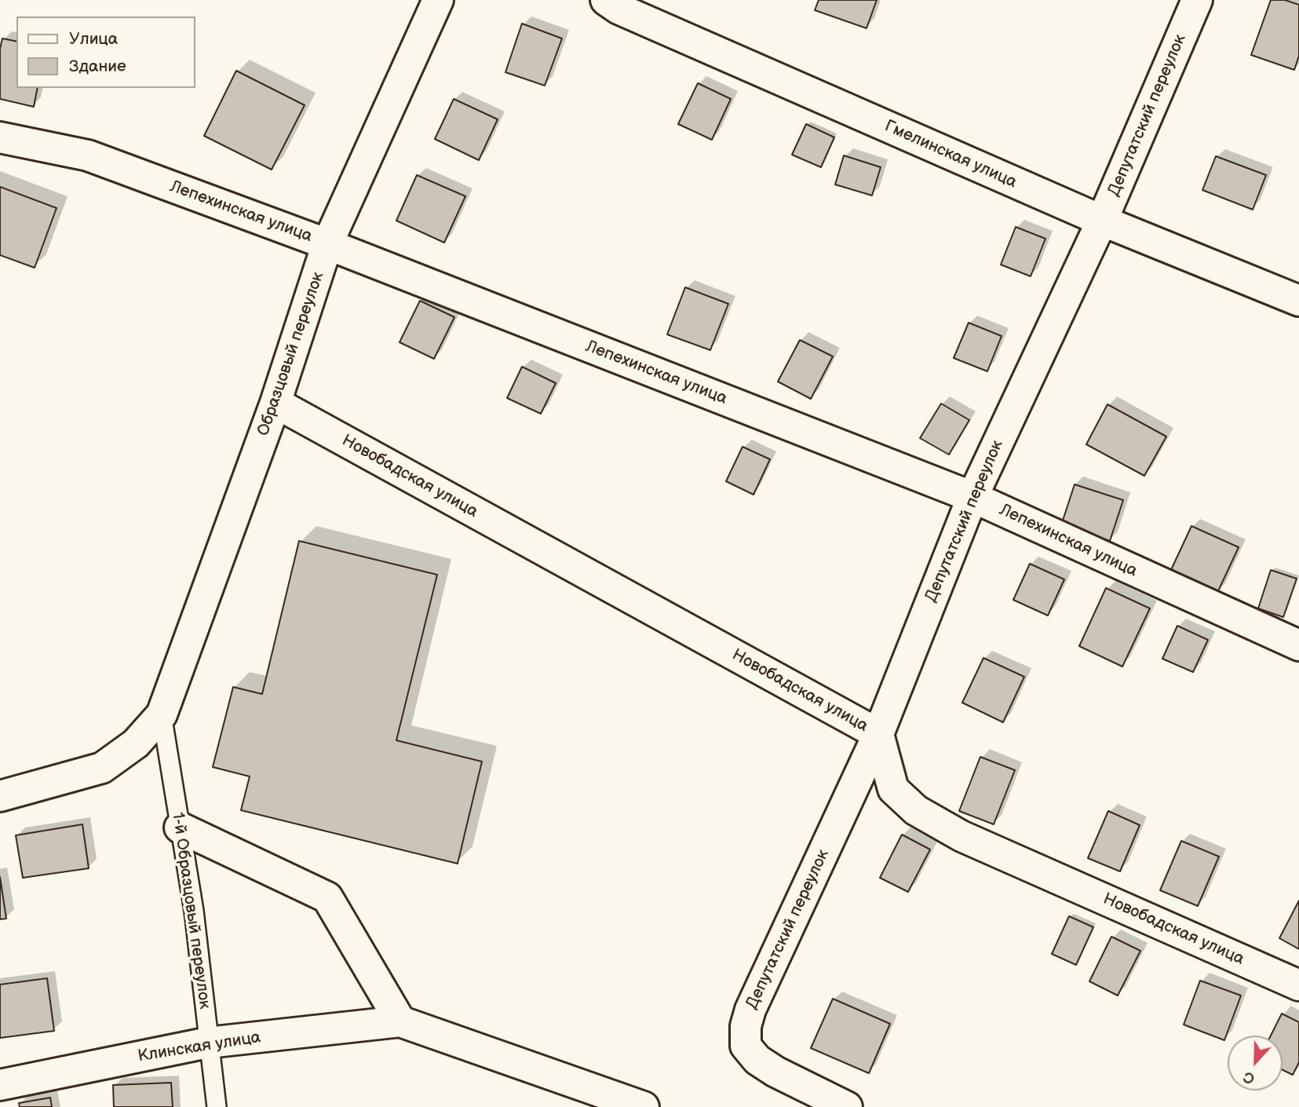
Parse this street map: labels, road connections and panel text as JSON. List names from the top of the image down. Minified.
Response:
{"streets":{"street":["Депутатский переулок","Гмелинская улица","Лепехинская улица","Образцовый переулок","Новобадская улица","Клинская улица"],"lane":["1-й Образцовый переулок"]},"crossings":[["Депутатский переулок","Гмелинская улица"],["Депутатский переулок","Лепехинская улица"],["Депутатский переулок","Новобадская улица"],["Лепехинская улица","Образцовый переулок"],["Образцовый переулок","Новобадская улица"],["Образцовый переулок","1-й Образцовый переулок"],["1-й Образцовый переулок","Клинская улица"]],"legend":["Улица","Здание"],"north":"bottom"}
